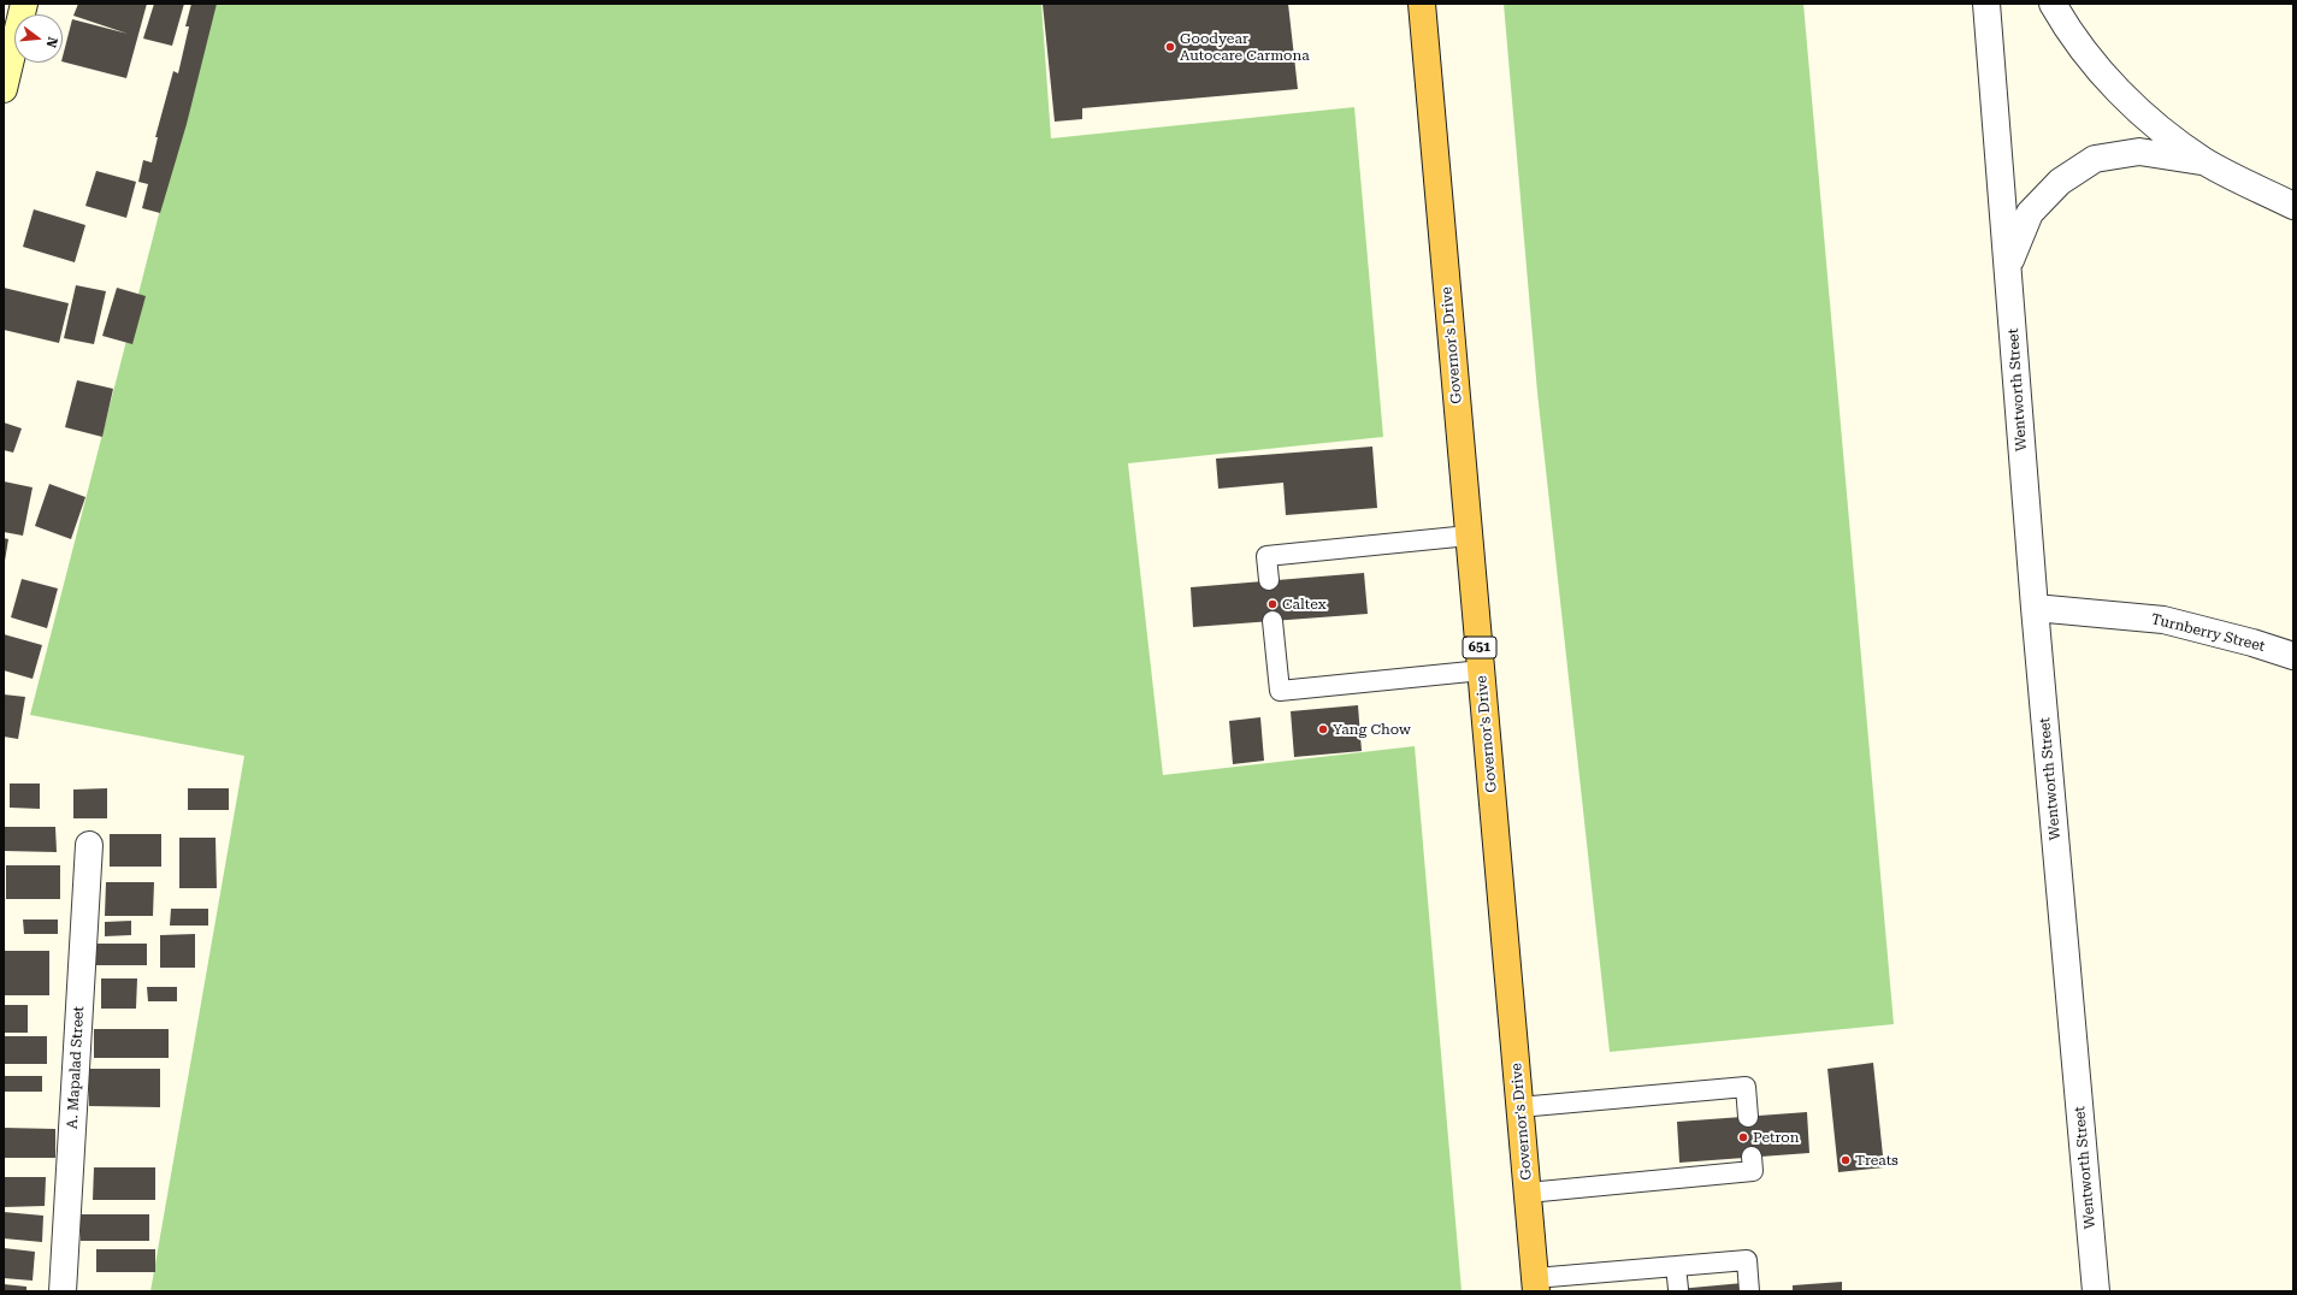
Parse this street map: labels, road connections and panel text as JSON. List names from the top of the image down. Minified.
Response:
{"streets":{"highway":["Governor's Drive","651"],"street":["Wentworth Street","Turnberry Street","A. Mapalad Street"]},"crossings":[["Wentworth Street","Turnberry Street"]],"places":["Goodyear Autocare Carmona","Caltex","Yang Chow","Petron","Treats"],"north":"right"}
